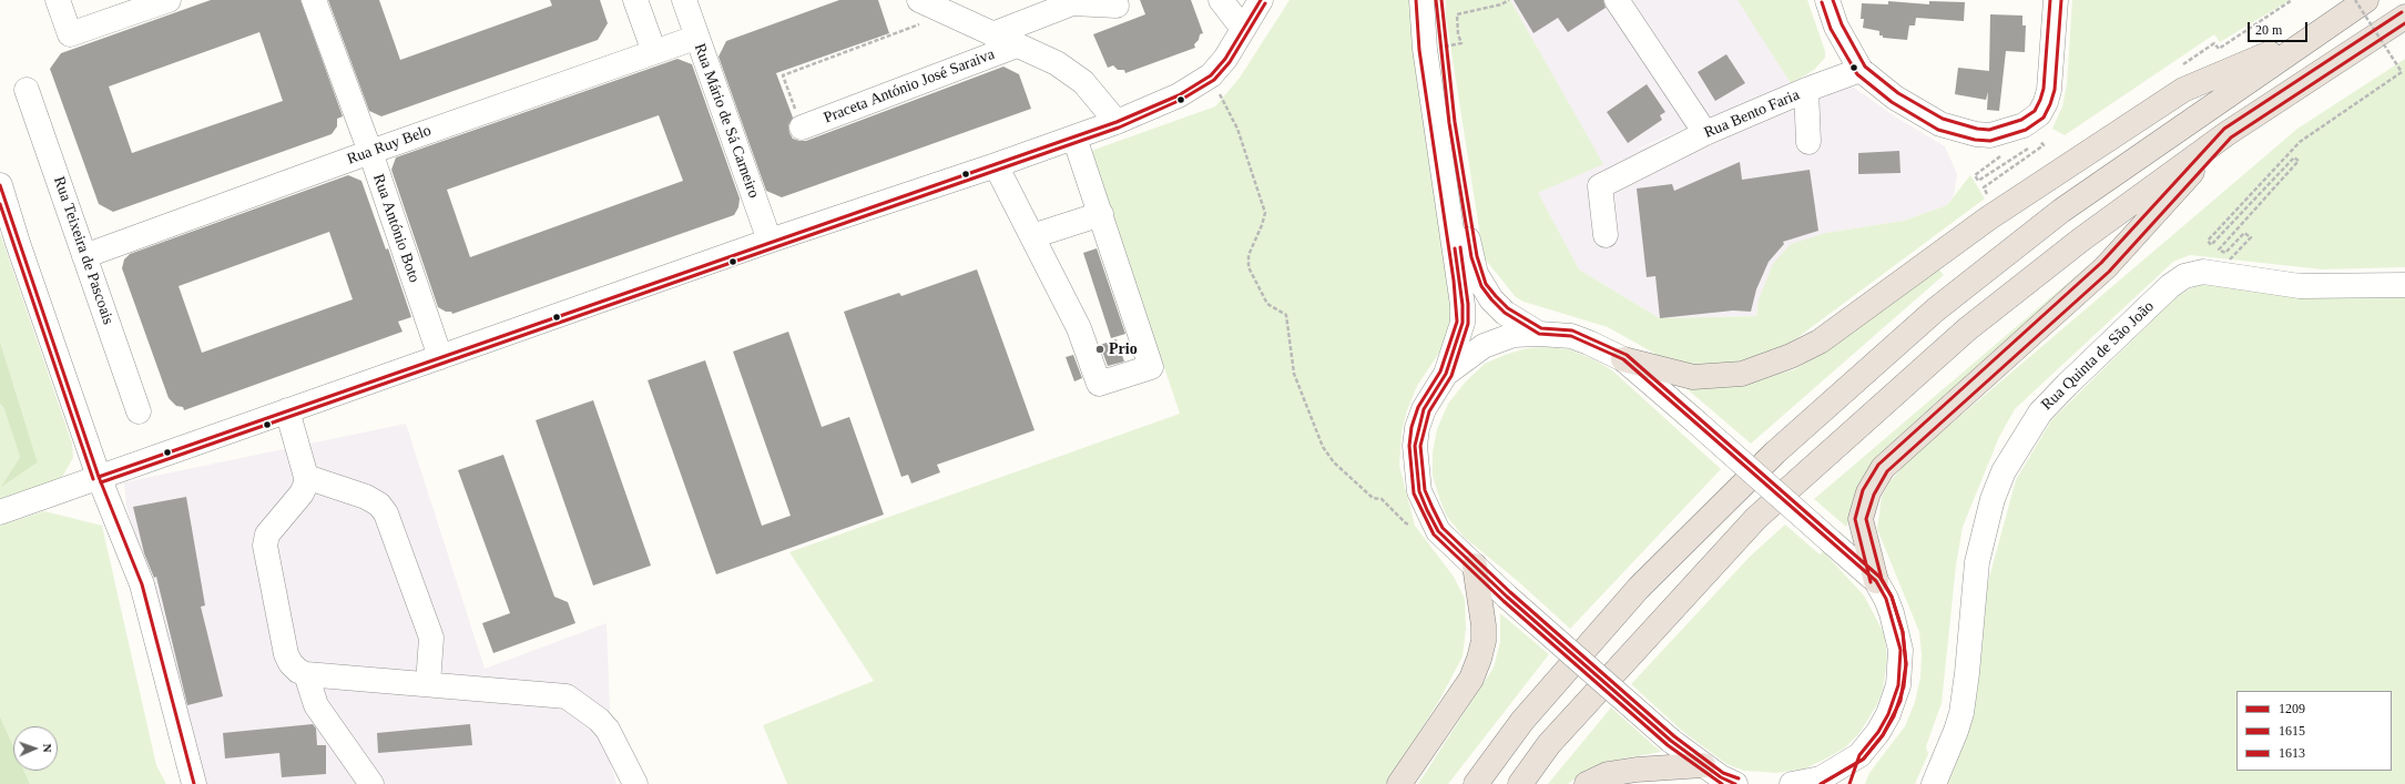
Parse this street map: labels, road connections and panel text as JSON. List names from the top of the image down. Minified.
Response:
{"streets":{"street":["Praceta António José Saraiva","Rua Bento Faria","Rua Mário de Sá Carneiro","Rua Ruy Belo","Rua António Boto","Rua Teixeira de Pascoais","Rua Quinta de São João"]},"crossings":[["Rua Mário de Sá Carneiro","Rua Ruy Belo"],["Rua Ruy Belo","Rua António Boto"],["Rua Ruy Belo","Rua Teixeira de Pascoais"]],"places":["Prio"],"lines":["transit line 1209","transit line 1615","transit line 1613"],"legend":["1209","1615","1613"],"scale_bar":"20 m","north":"right"}
